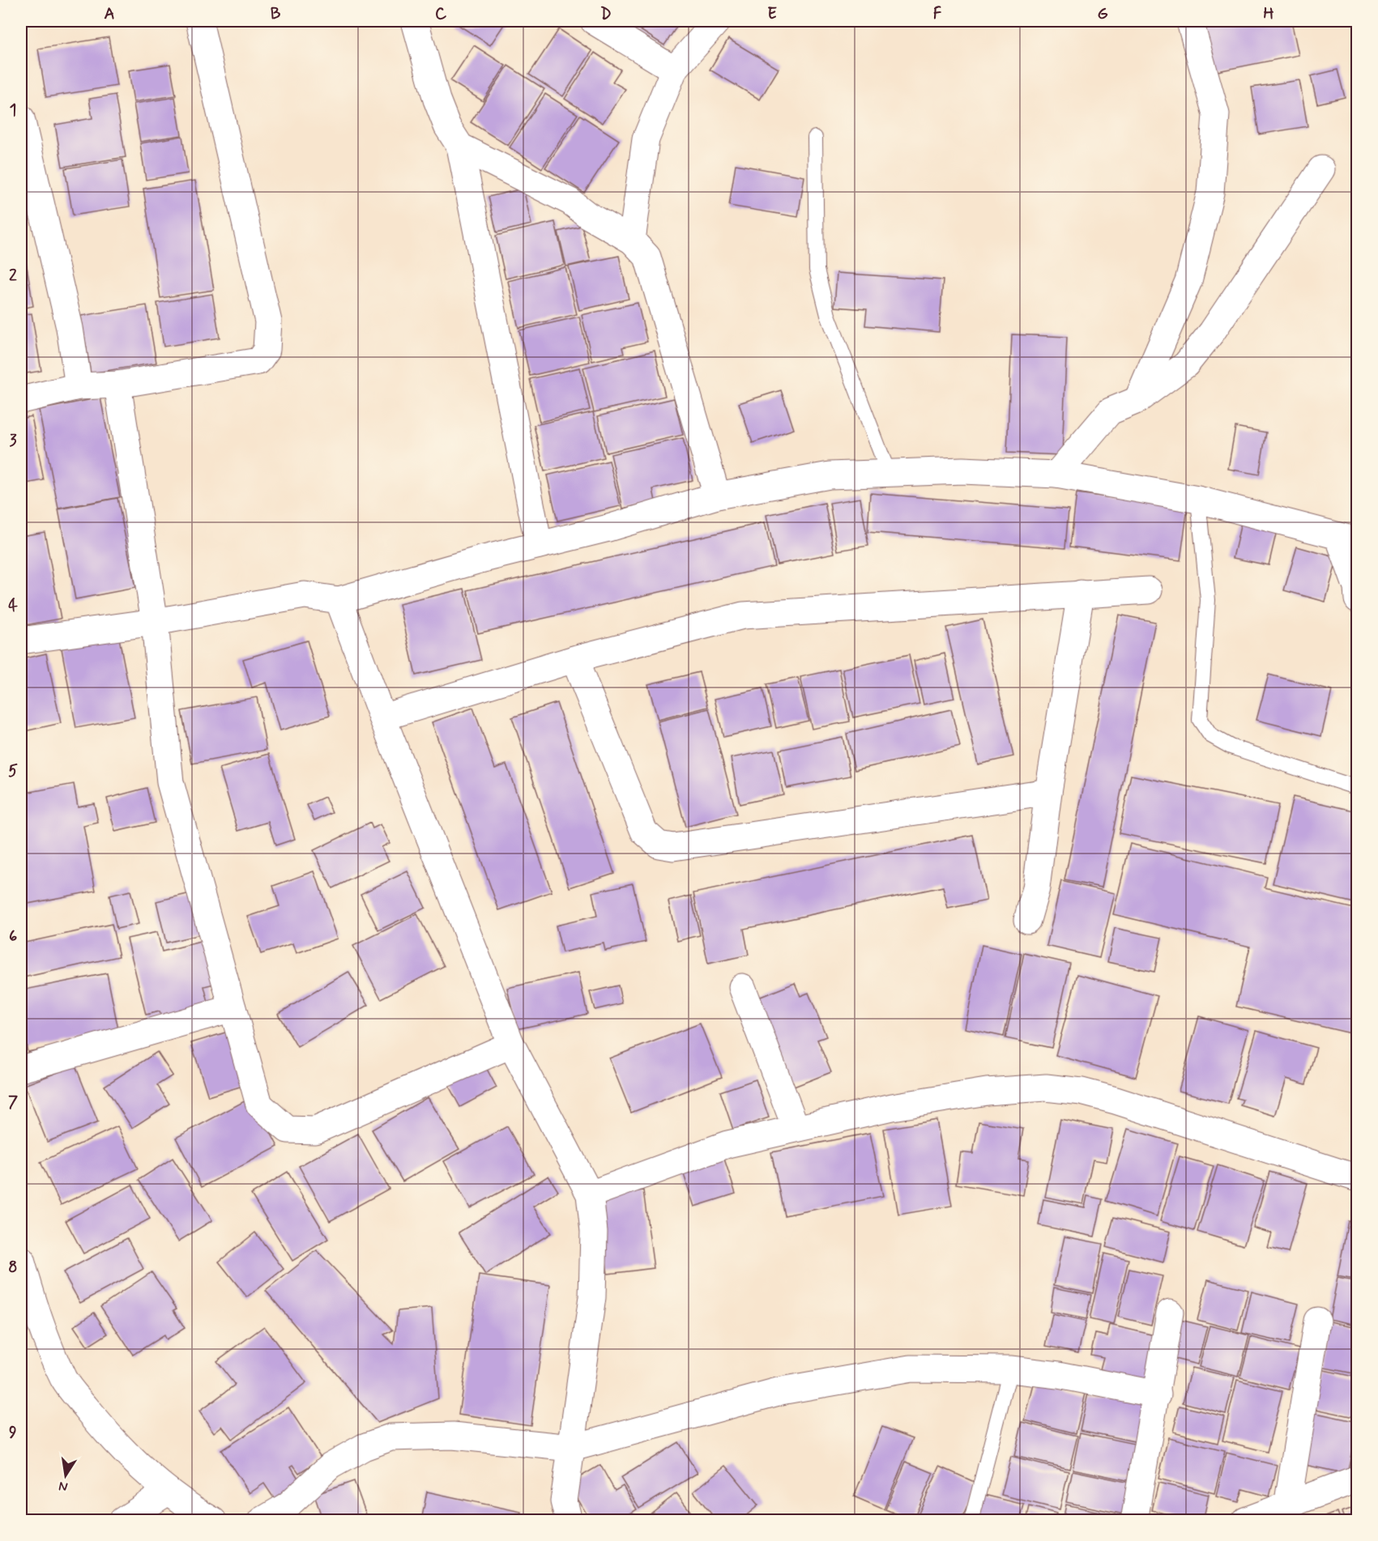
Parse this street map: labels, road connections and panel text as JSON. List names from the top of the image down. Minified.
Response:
{"north":"bottom","grid":{"columns":["A","B","C","D","E","F","G","H"],"rows":["1","2","3","4","5","6","7","8","9"]}}
